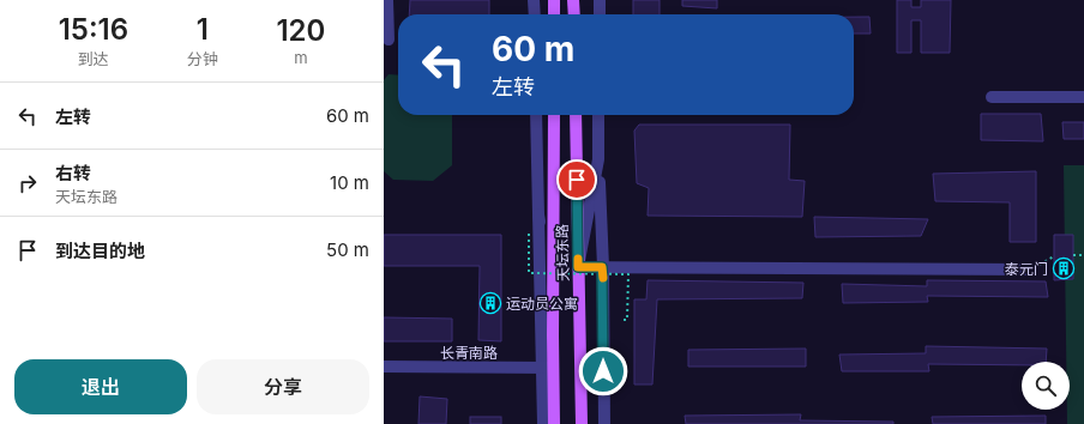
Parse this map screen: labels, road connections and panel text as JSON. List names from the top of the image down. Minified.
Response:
{"streets":{"main road":["天坛东路"],"street":["长青南路"]},"crossings":[["天坛东路","长青南路"]],"places":{"building":["泰元门","运动员公寓"]},"page":{"eta":["15:16","到达","1","分钟","120","m"],"turn":["60 m","左转"],"list":[{"name":"左转","value":"60 m"},{"name":"右转","note":"天坛东路","value":"10 m"},{"name":"到达目的地","value":"50 m"}],"buttons":["退出","分享"]}}
